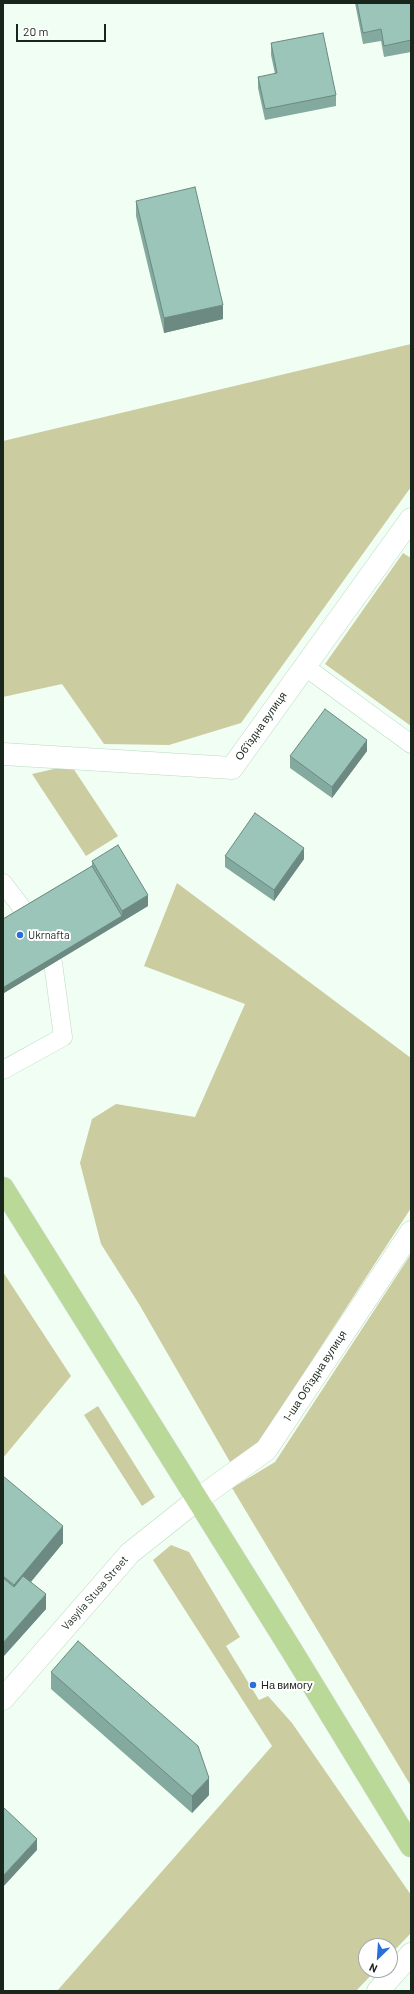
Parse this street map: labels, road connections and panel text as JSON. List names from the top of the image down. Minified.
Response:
{"streets":{"street":["Обʼїздна вулиця","1-ша Обʼїздна вулиця","Vasylia Stusa Street"]},"crossings":[["1-ша Обʼїздна вулиця","Vasylia Stusa Street"]],"places":["Ukrnafta","На вимогу"],"scale_bar":"20 m","north":"bottom left"}
